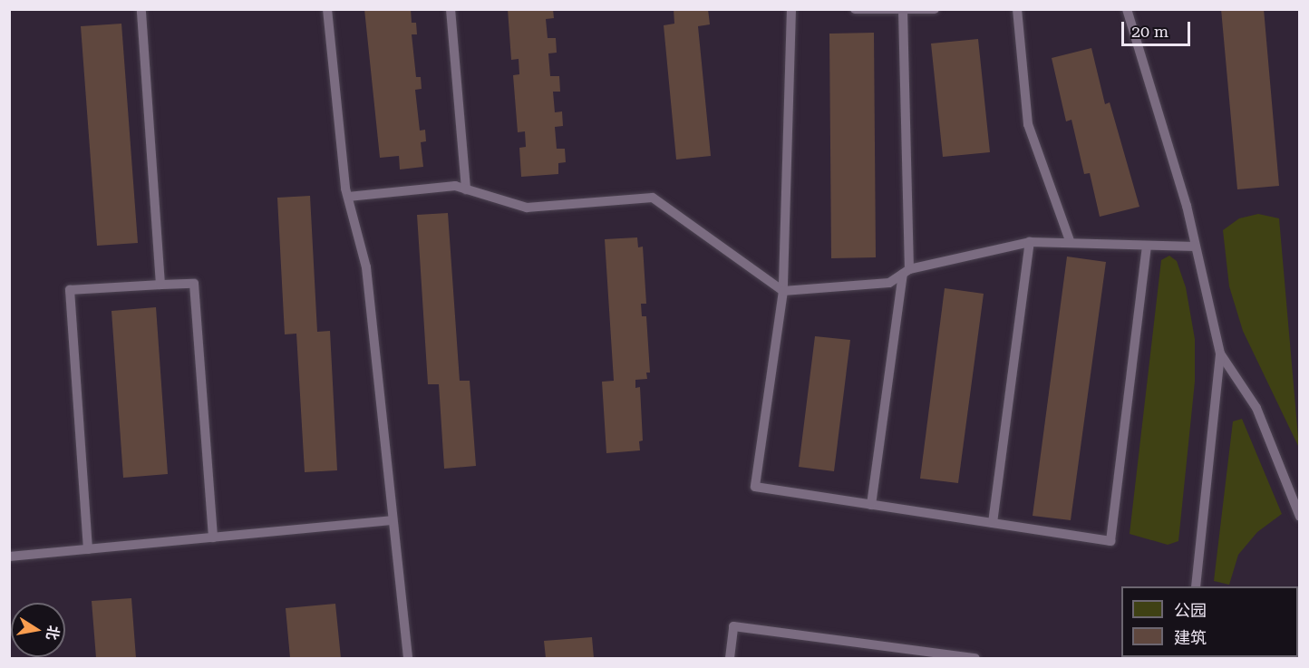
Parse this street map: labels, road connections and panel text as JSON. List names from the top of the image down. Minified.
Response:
{"legend":["公园","建筑"],"scale_bar":"20 m","north":"right"}
